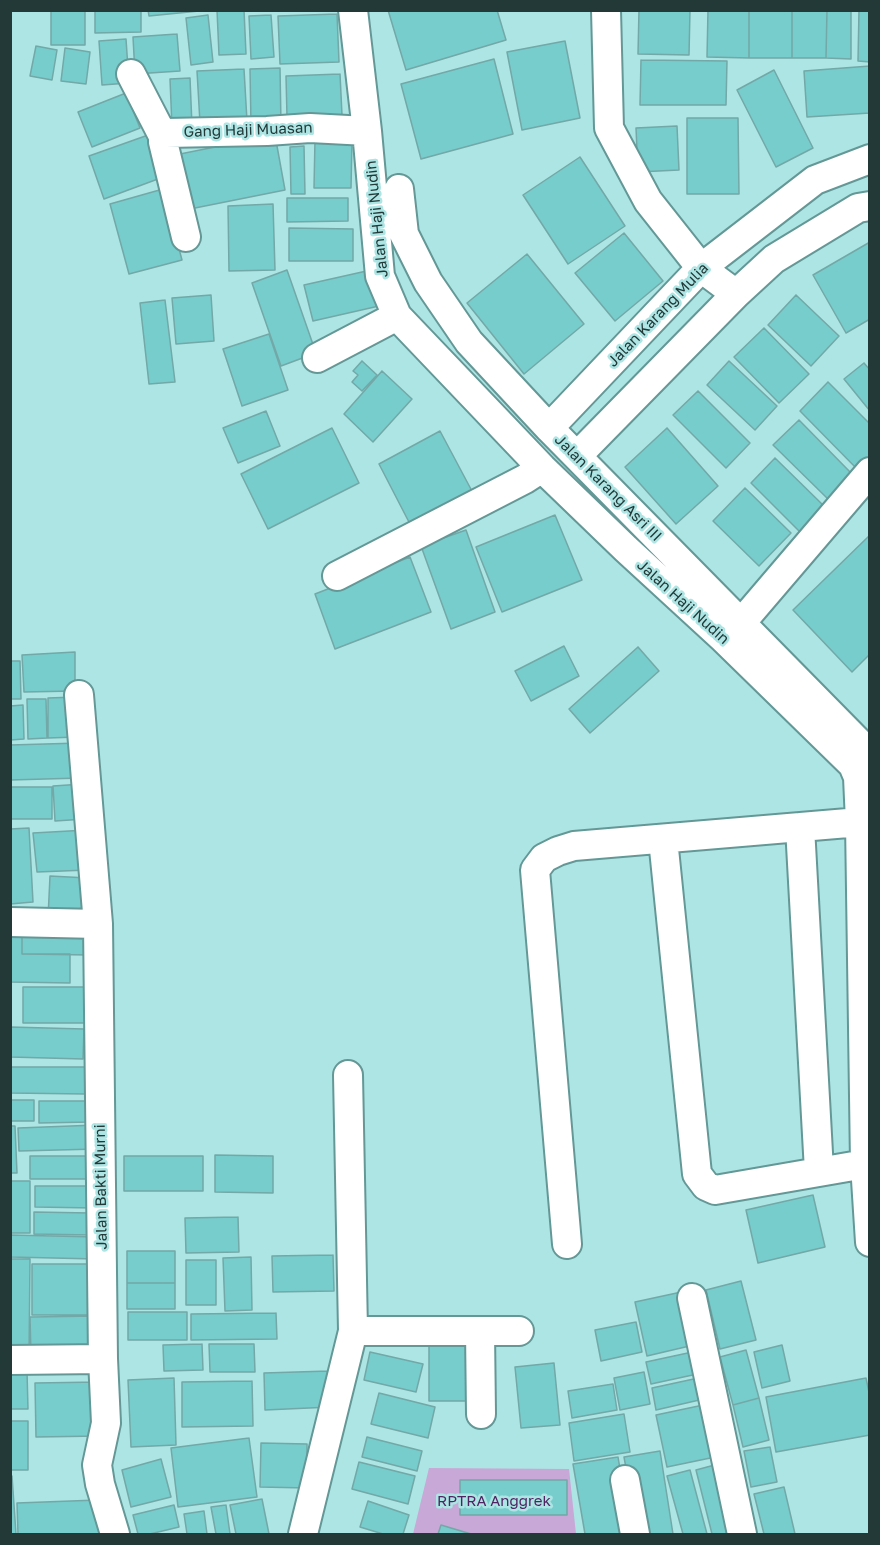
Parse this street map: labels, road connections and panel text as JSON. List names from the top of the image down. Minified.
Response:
{"streets":{"street":["Gang Haji Muasan","Jalan Haji Nudin","Jalan Karang Mulia","Jalan Karang Asri III","Jalan Bakti Murni"]},"crossings":[["Gang Haji Muasan","Jalan Haji Nudin"],["Jalan Karang Mulia","Jalan Karang Asri III"]],"parks":["RPTRA Anggrek"]}
